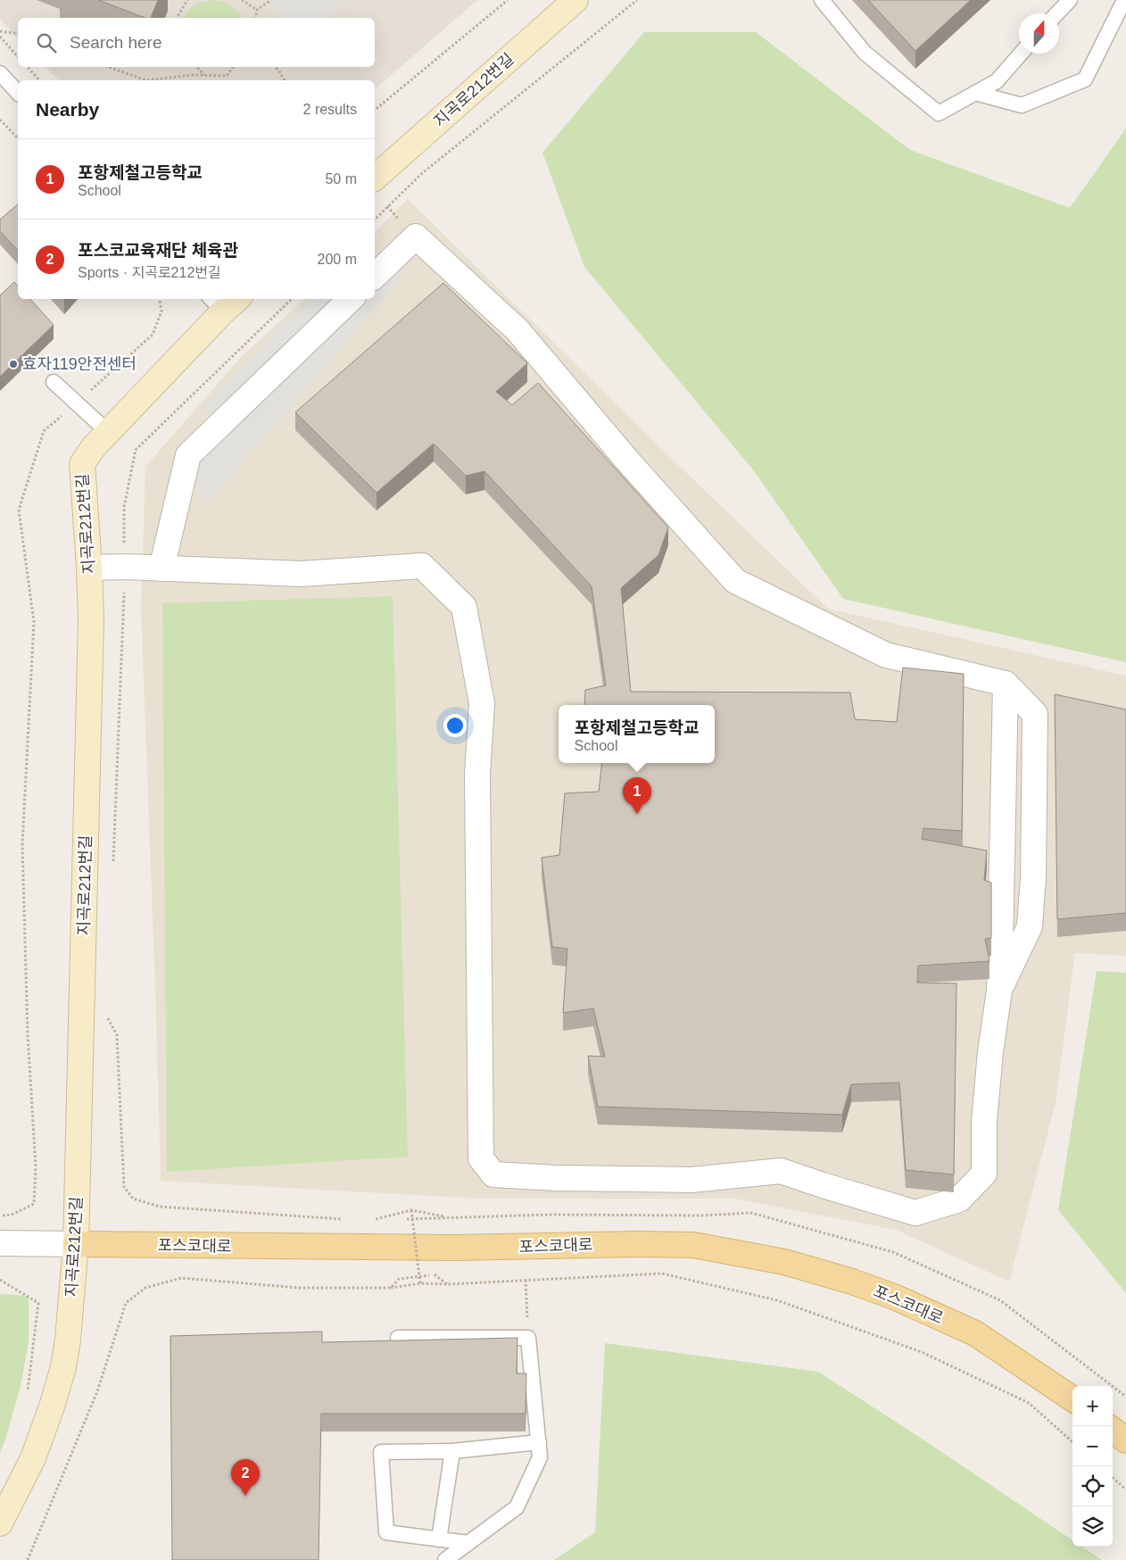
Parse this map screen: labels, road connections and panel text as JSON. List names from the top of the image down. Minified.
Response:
{"streets":{"main road":["포스코대로"],"street":["지곡로212번길"]},"crossings":[["지곡로212번길","포스코대로"]],"places":["효자119안전센터"],"north":"top","page":{"search":"Search here","heading":["Nearby","2 results"],"list":[{"mark":"1","name":"포항제철고등학교","note":"School","value":"50 m"},{"mark":"2","name":"포스코교육재단 체육관","note":"Sports · 지곡로212번길","value":"200 m"}],"popup":["포항제철고등학교","School"],"pins":["1","2"],"map_buttons":["+","−"]}}
